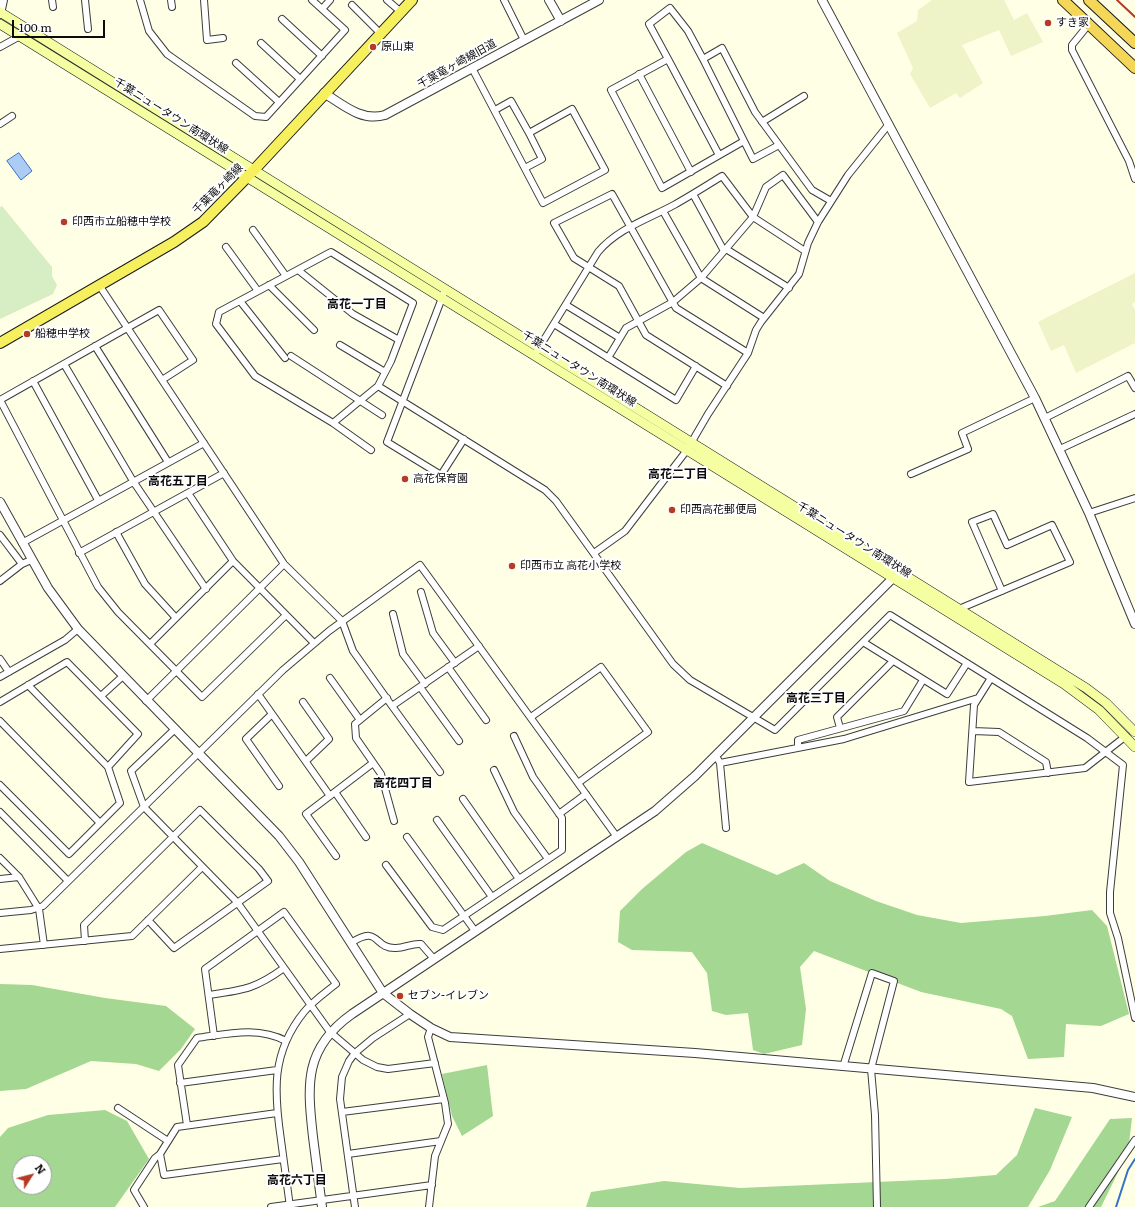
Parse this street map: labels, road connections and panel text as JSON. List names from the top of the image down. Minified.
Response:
{"streets":{"main road":["千葉ニュータウン南環状線","千葉竜ヶ崎線"],"street":["千葉竜ヶ崎線旧道"]},"crossings":[["千葉竜ヶ崎線旧道","千葉竜ヶ崎線"],["千葉ニュータウン南環状線","千葉竜ヶ崎線"]],"districts":["高花一丁目","高花二丁目","高花五丁目","高花三丁目","高花四丁目","高花六丁目"],"places":["すき家","原山東","印西市立船穂中学校","船穂中学校","高花保育園","印西高花郵便局","印西市立 高花小学校","セブン-イレブン"],"scale_bar":"100 m","north":"top right"}
